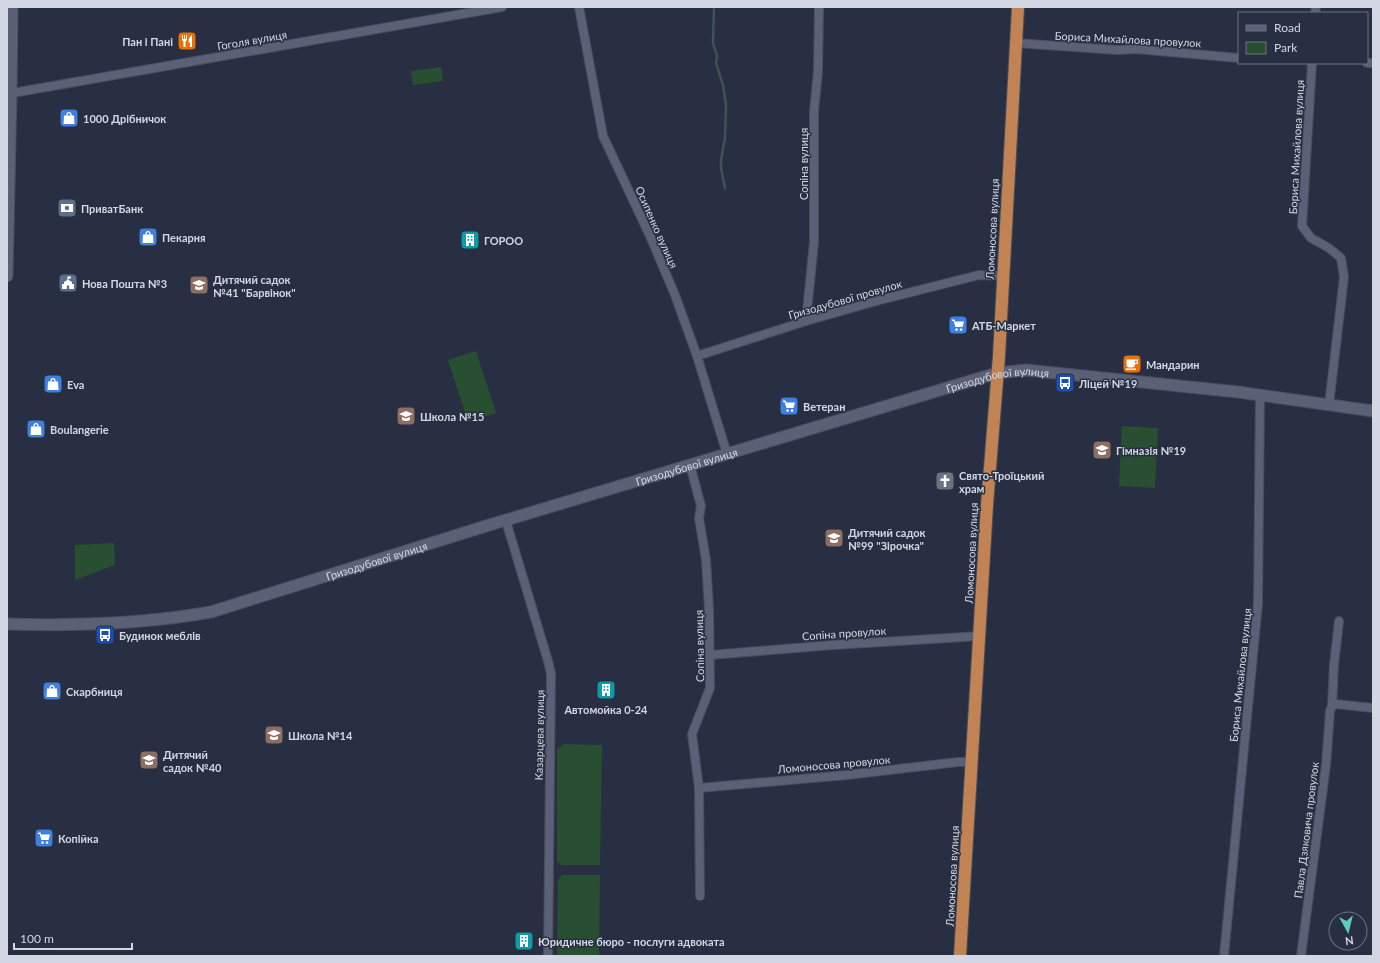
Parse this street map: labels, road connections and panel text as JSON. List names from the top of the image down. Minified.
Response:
{"streets":{"highway":["Ломоносова вулиця"],"street":["Бориса Михайлова провулок","Гоголя вулиця","Бориса Михайлова вулиця","Сопіна вулиця","Осипенко вулиця","Гризодубової провулок","Гризодубової вулиця","Сопіна провулок","Казарцева вулиця","Ломоносова провулок","Павла Дзяковича провулок"]},"crossings":[["Бориса Михайлова провулок","Ломоносова вулиця"],["Бориса Михайлова вулиця","Гризодубової вулиця"],["Сопіна вулиця","Гризодубової провулок"],["Сопіна вулиця","Гризодубової вулиця"],["Сопіна вулиця","Сопіна провулок"],["Сопіна вулиця","Ломоносова провулок"],["Осипенко вулиця","Гризодубової провулок"],["Осипенко вулиця","Гризодубової вулиця"],["Ломоносова вулиця","Гризодубової провулок"],["Ломоносова вулиця","Гризодубової вулиця"],["Ломоносова вулиця","Сопіна провулок"],["Ломоносова вулиця","Ломоносова провулок"],["Гризодубової вулиця","Казарцева вулиця"]],"places":{"restaurant":["Пан і Пані"],"shop":["1000 Дрібничок","Пекарня","Eva","Boulangerie","Скарбниця"],"bank":["ПриватБанк"],"building":["ГОРОО","Автомойка 0-24","Юридичне бюро - послуги адвоката"],"public building":["Нова Пошта №3"],"school or university":["Дитячий садок №41 \"Барвінок\"","Школа №15","Гімназія №19","Дитячий садок №99 \"Зірочка\"","Школа №14","Дитячий садок №40"],"supermarket":["АТБ-Маркет","Ветеран","Копійка"],"cafe":["Мандарин"],"bus stop":["Ліцей №19","Будинок меблів"],"church":["Свято-Троїцький храм"]},"legend":["Road","Park"],"scale_bar":"100 m","north":"bottom"}
